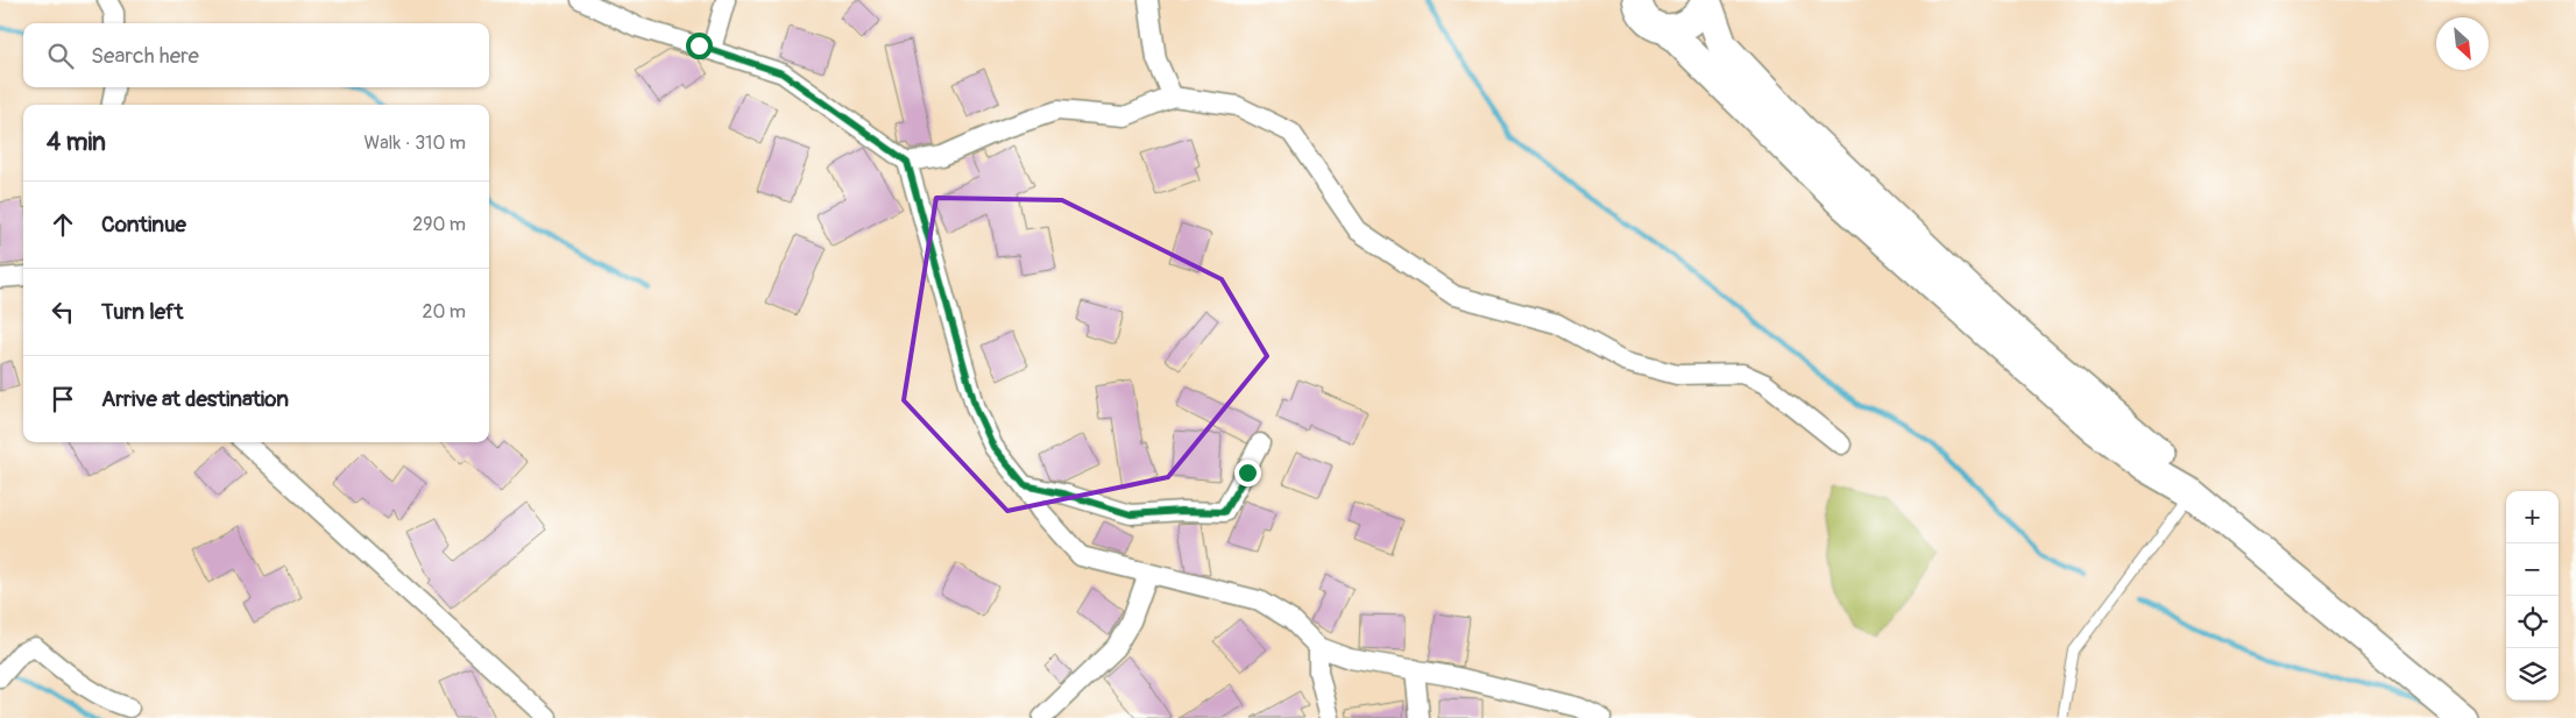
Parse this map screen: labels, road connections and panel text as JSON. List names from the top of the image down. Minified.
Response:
{"north":"bottom right","page":{"search":"Search here","heading":["4 min","Walk · 310 m"],"list":[["Continue","290 m"],["Turn left","20 m"],"Arrive at destination"],"map_buttons":["+","−"]}}
